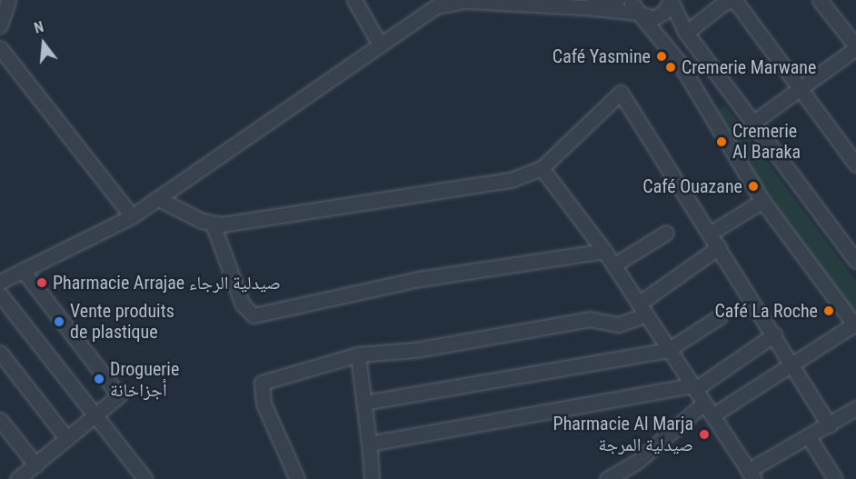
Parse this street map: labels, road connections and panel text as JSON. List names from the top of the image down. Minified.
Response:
{"places":["Café Yasmine","Cremerie Marwane","Cremerie Al Baraka","Café Ouazane","Pharmacie Arrajae صيدلية الرجاء","Café La Roche","Vente produits de plastique","Droguerie أجزاخانة","Pharmacie Al Marja صيدلية المرجة"],"north":"top"}
